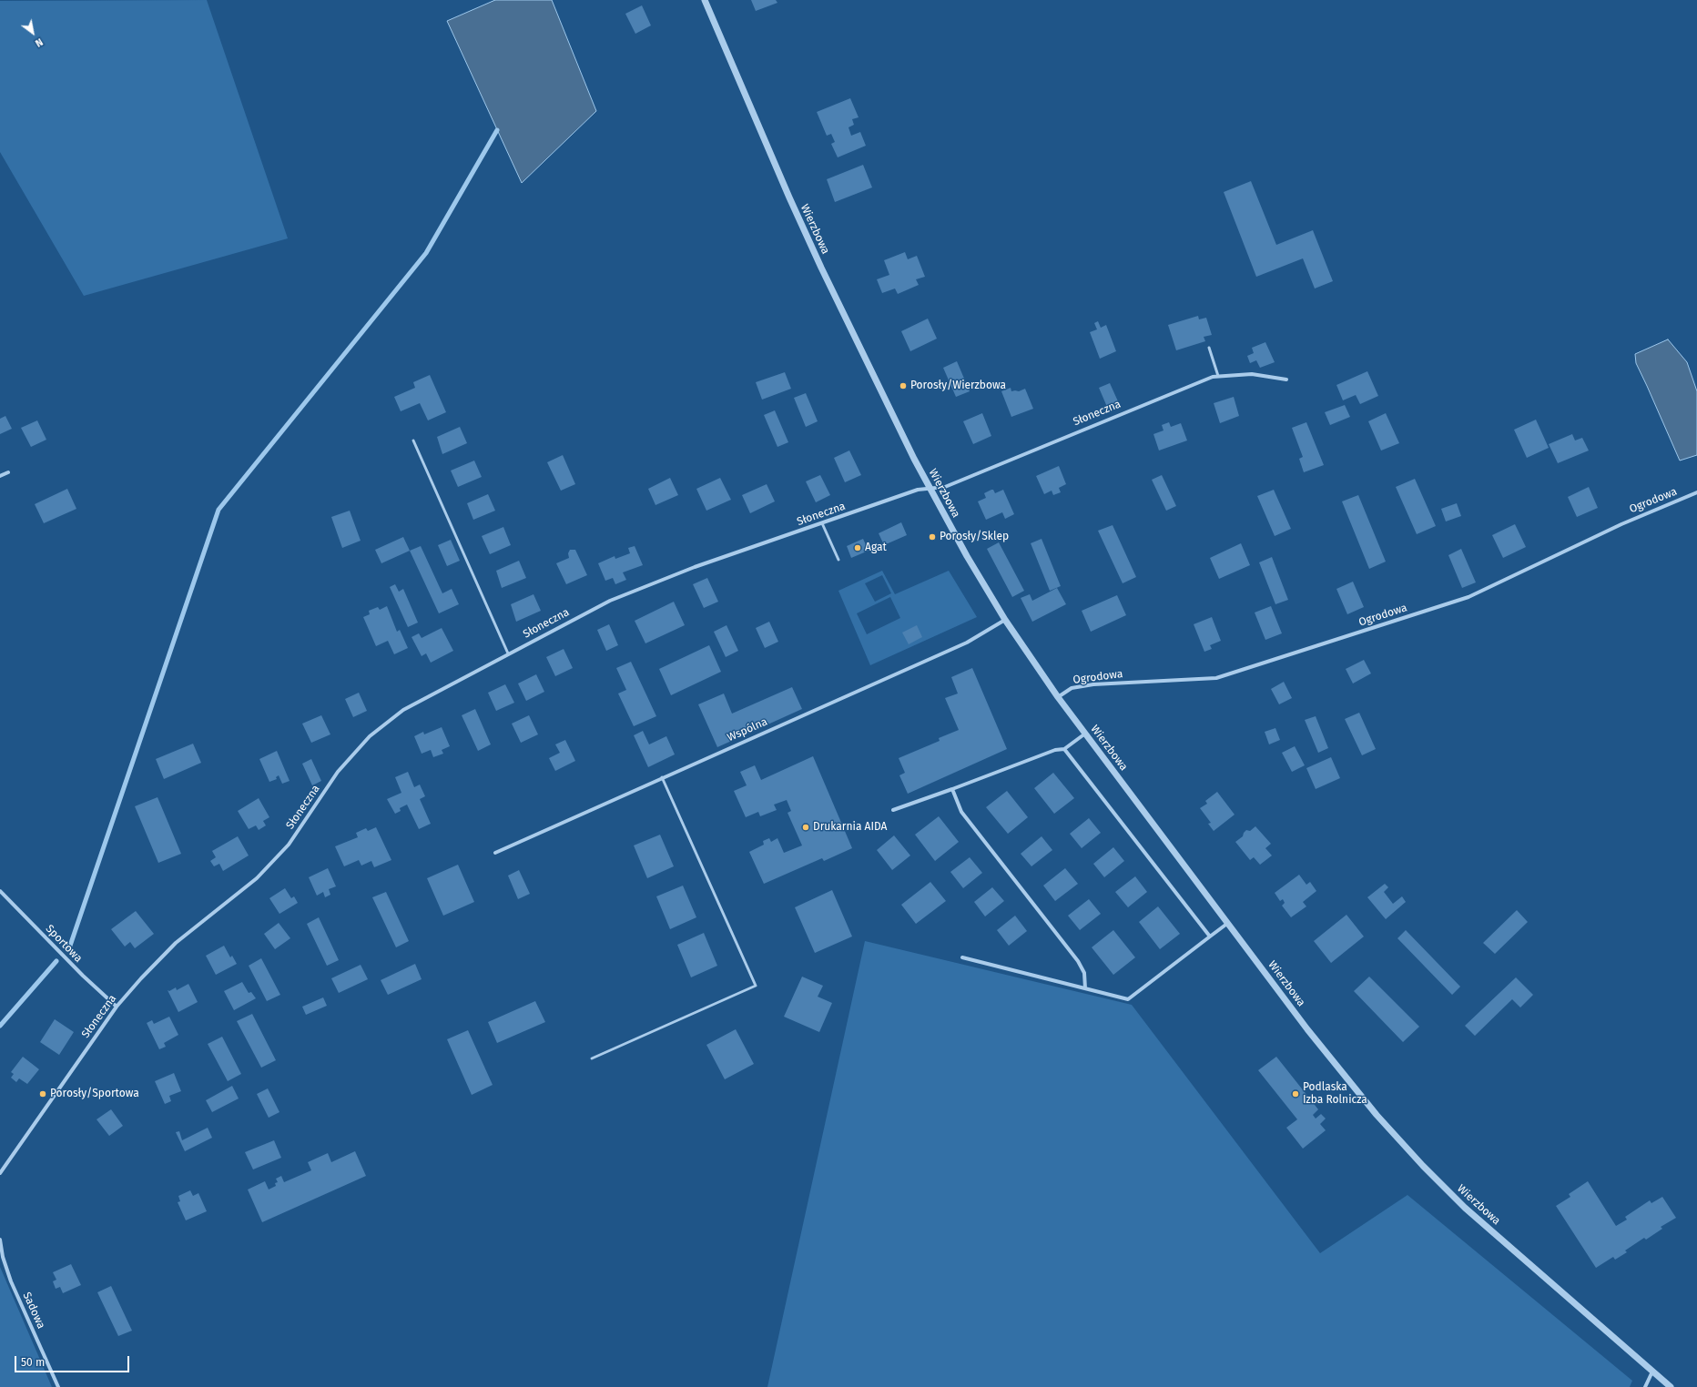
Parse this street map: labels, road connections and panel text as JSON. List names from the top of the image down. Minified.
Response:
{"streets":{"street":["Wierzbowa","Słoneczna","Ogrodowa","Wspólna","Sportowa","Sadowa"]},"crossings":[["Wierzbowa","Słoneczna"],["Wierzbowa","Ogrodowa"],["Wierzbowa","Wspólna"],["Słoneczna","Sportowa"]],"places":["Porosły/Wierzbowa","Porosły/Sklep","Agat","Drukarnia AIDA","Porosły/Sportowa","Podlaska Izba Rolnicza"],"scale_bar":"50 m","north":"bottom right"}
